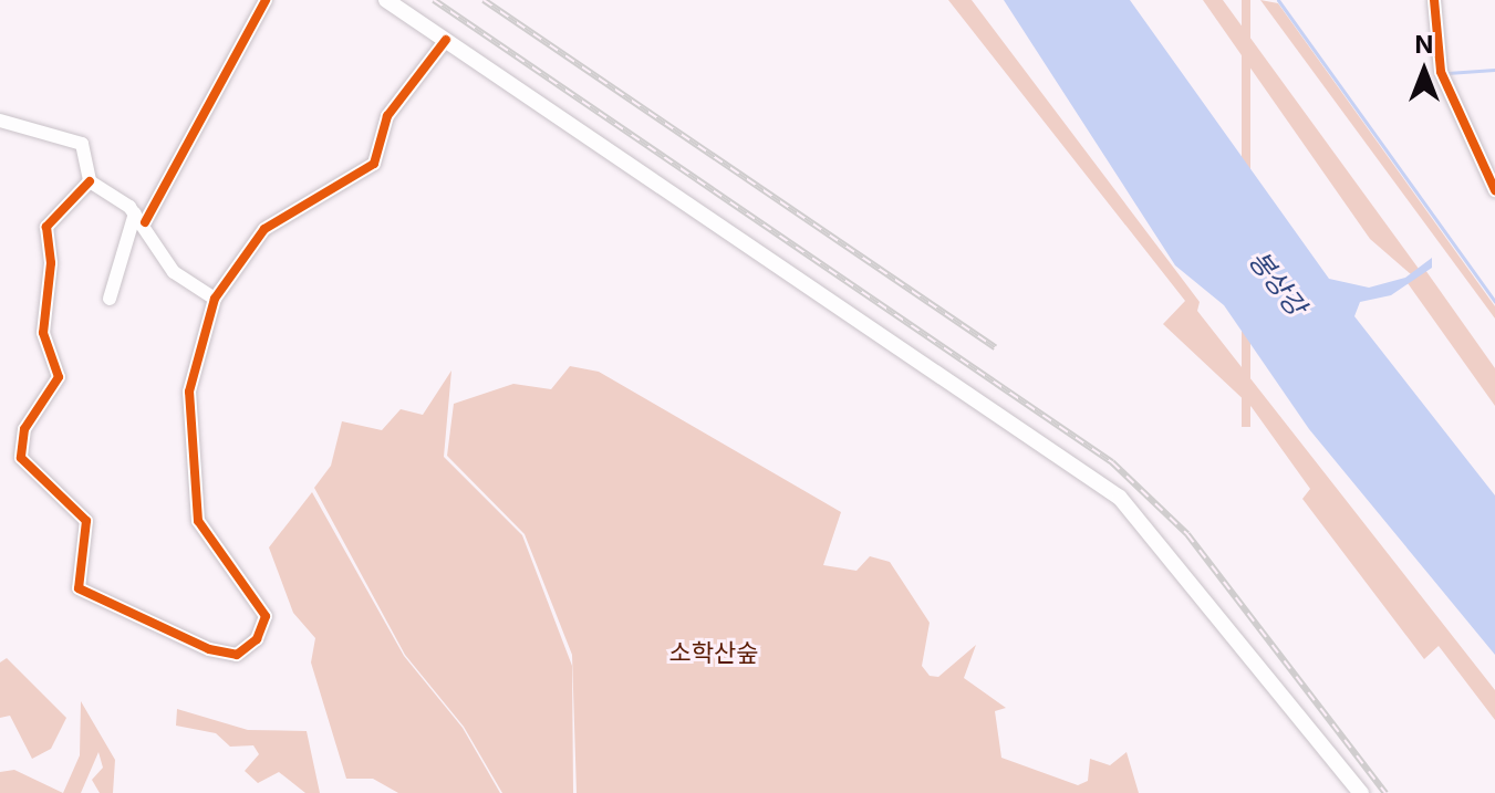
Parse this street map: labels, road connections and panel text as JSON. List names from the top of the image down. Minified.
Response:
{"water":["봉상강"],"parks":["소학산숲"],"north":"top"}
